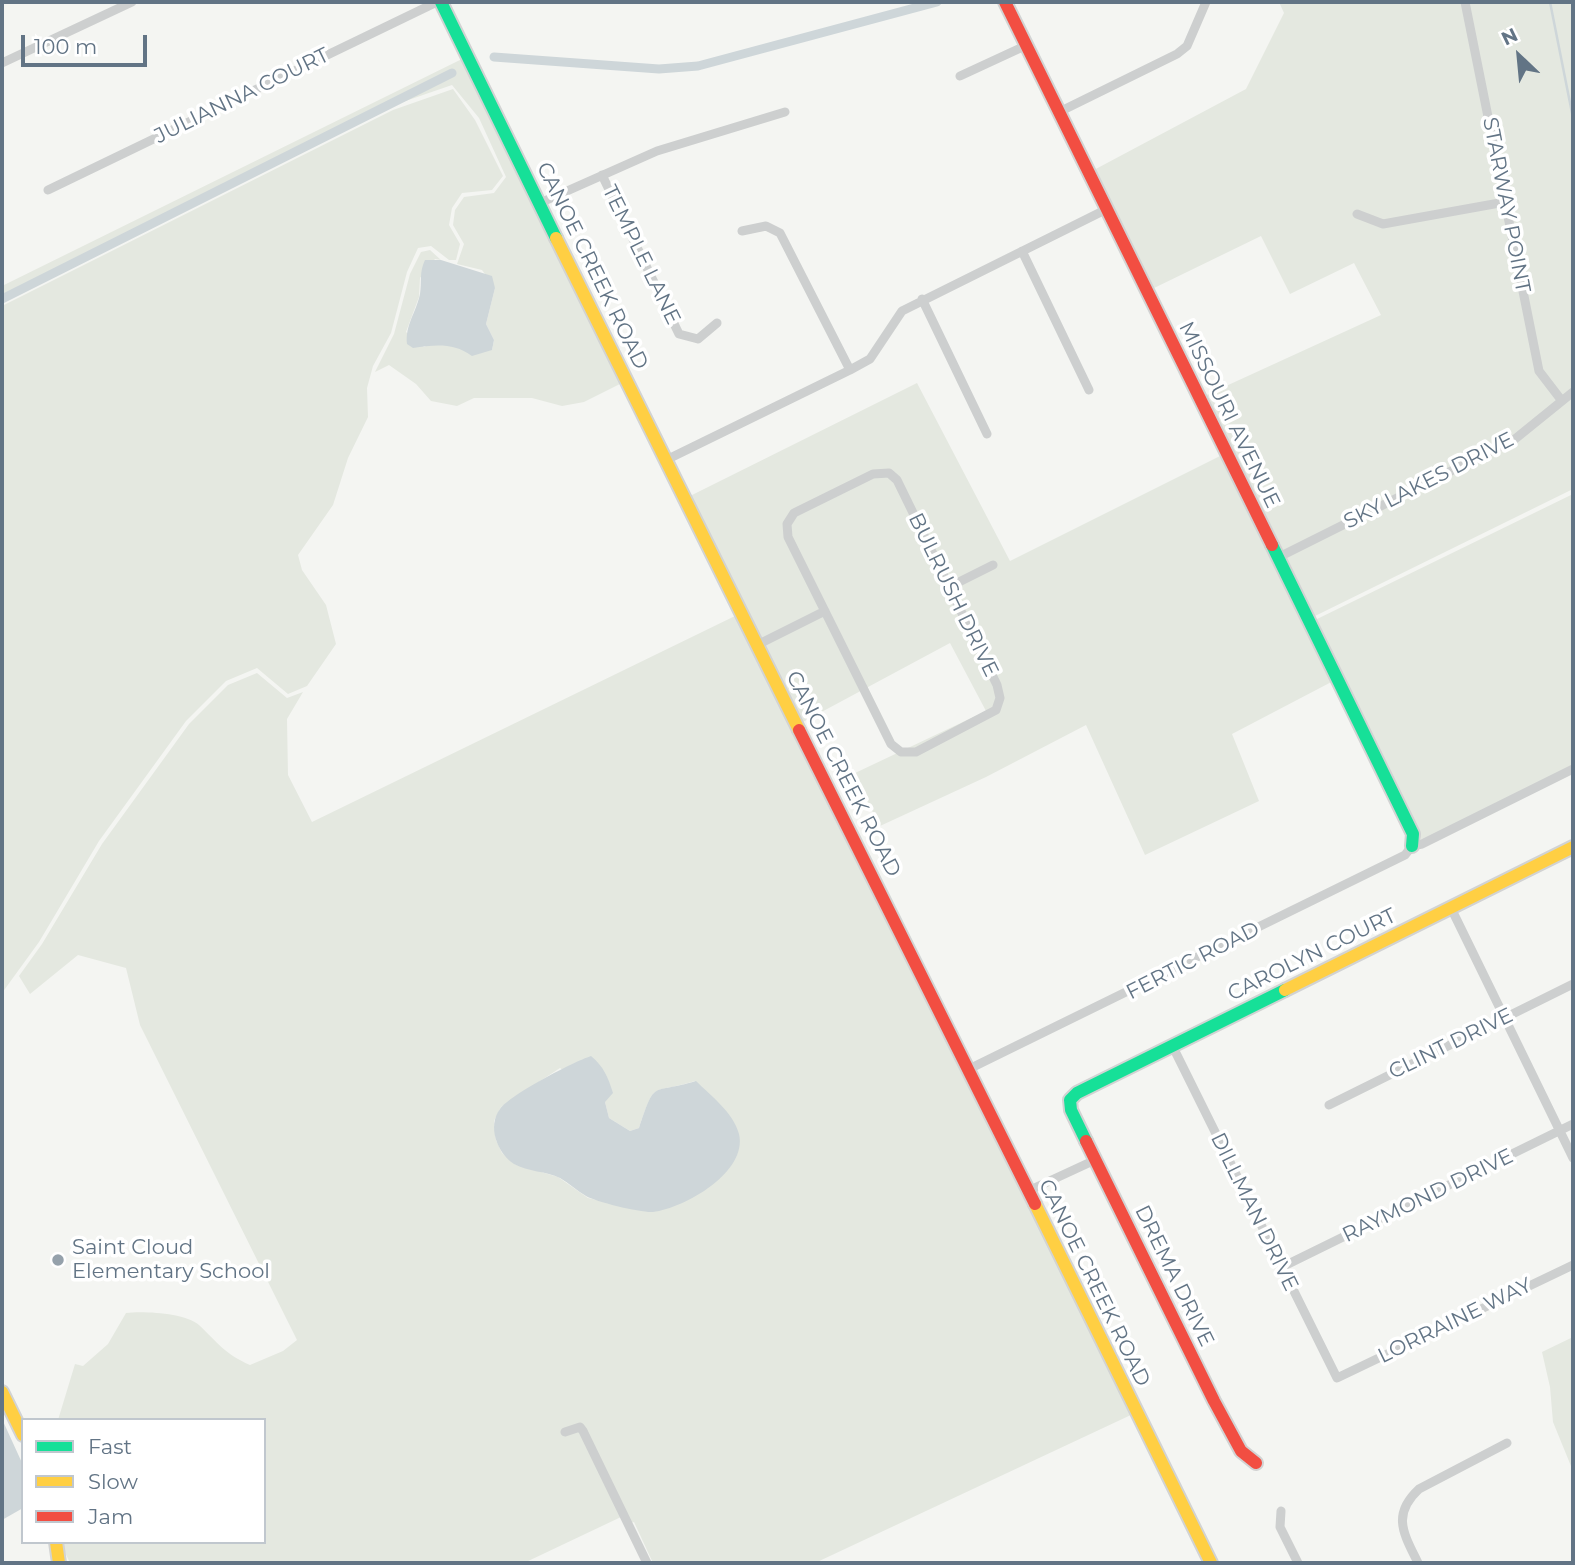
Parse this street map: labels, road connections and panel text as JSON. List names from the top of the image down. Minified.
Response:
{"streets":{"street":["JULIANNA COURT","STARWAY POINT","TEMPLE LANE","CANOE CREEK ROAD","MISSOURI AVENUE","SKY LAKES DRIVE","BULRUSH DRIVE","CAROLYN COURT","FERTIC ROAD","CLINT DRIVE","RAYMOND DRIVE","DILLMAN DRIVE","DREMA DRIVE","LORRAINE WAY"]},"crossings":[["JULIANNA COURT","CANOE CREEK ROAD"],["STARWAY POINT","SKY LAKES DRIVE"],["CANOE CREEK ROAD","FERTIC ROAD"],["MISSOURI AVENUE","SKY LAKES DRIVE"],["MISSOURI AVENUE","FERTIC ROAD"],["CAROLYN COURT","DILLMAN DRIVE"],["CAROLYN COURT","DREMA DRIVE"],["RAYMOND DRIVE","DILLMAN DRIVE"],["DILLMAN DRIVE","LORRAINE WAY"]],"places":["Saint Cloud Elementary School"],"legend":["Fast","Slow","Jam"],"scale_bar":"100 m","north":"top left"}
